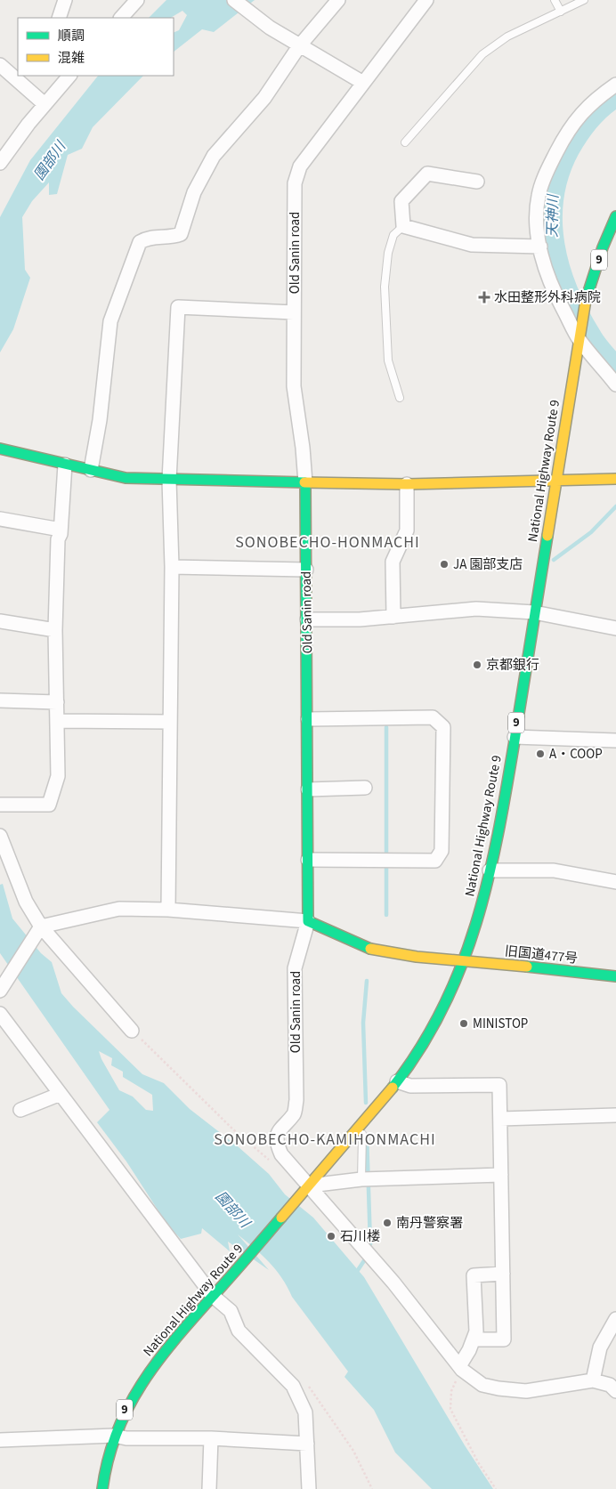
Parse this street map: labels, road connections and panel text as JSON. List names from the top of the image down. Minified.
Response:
{"streets":{"main road":["Old Sanin road","9","National Highway Route 9","旧国道477号"]},"crossings":[["Old Sanin road","National Highway Route 9"],["Old Sanin road","旧国道477号"],["National Highway Route 9","旧国道477号"]],"districts":["SONOBECHO-HONMACHI","SONOBECHO-KAMIHONMACHI"],"water":["園部川","天神川"],"places":{"health":["水田整形外科病院"],"other":["JA 園部支店","京都銀行","A・COOP","MINISTOP","南丹警察署","石川楼"]},"legend":["順調","混雑"]}
